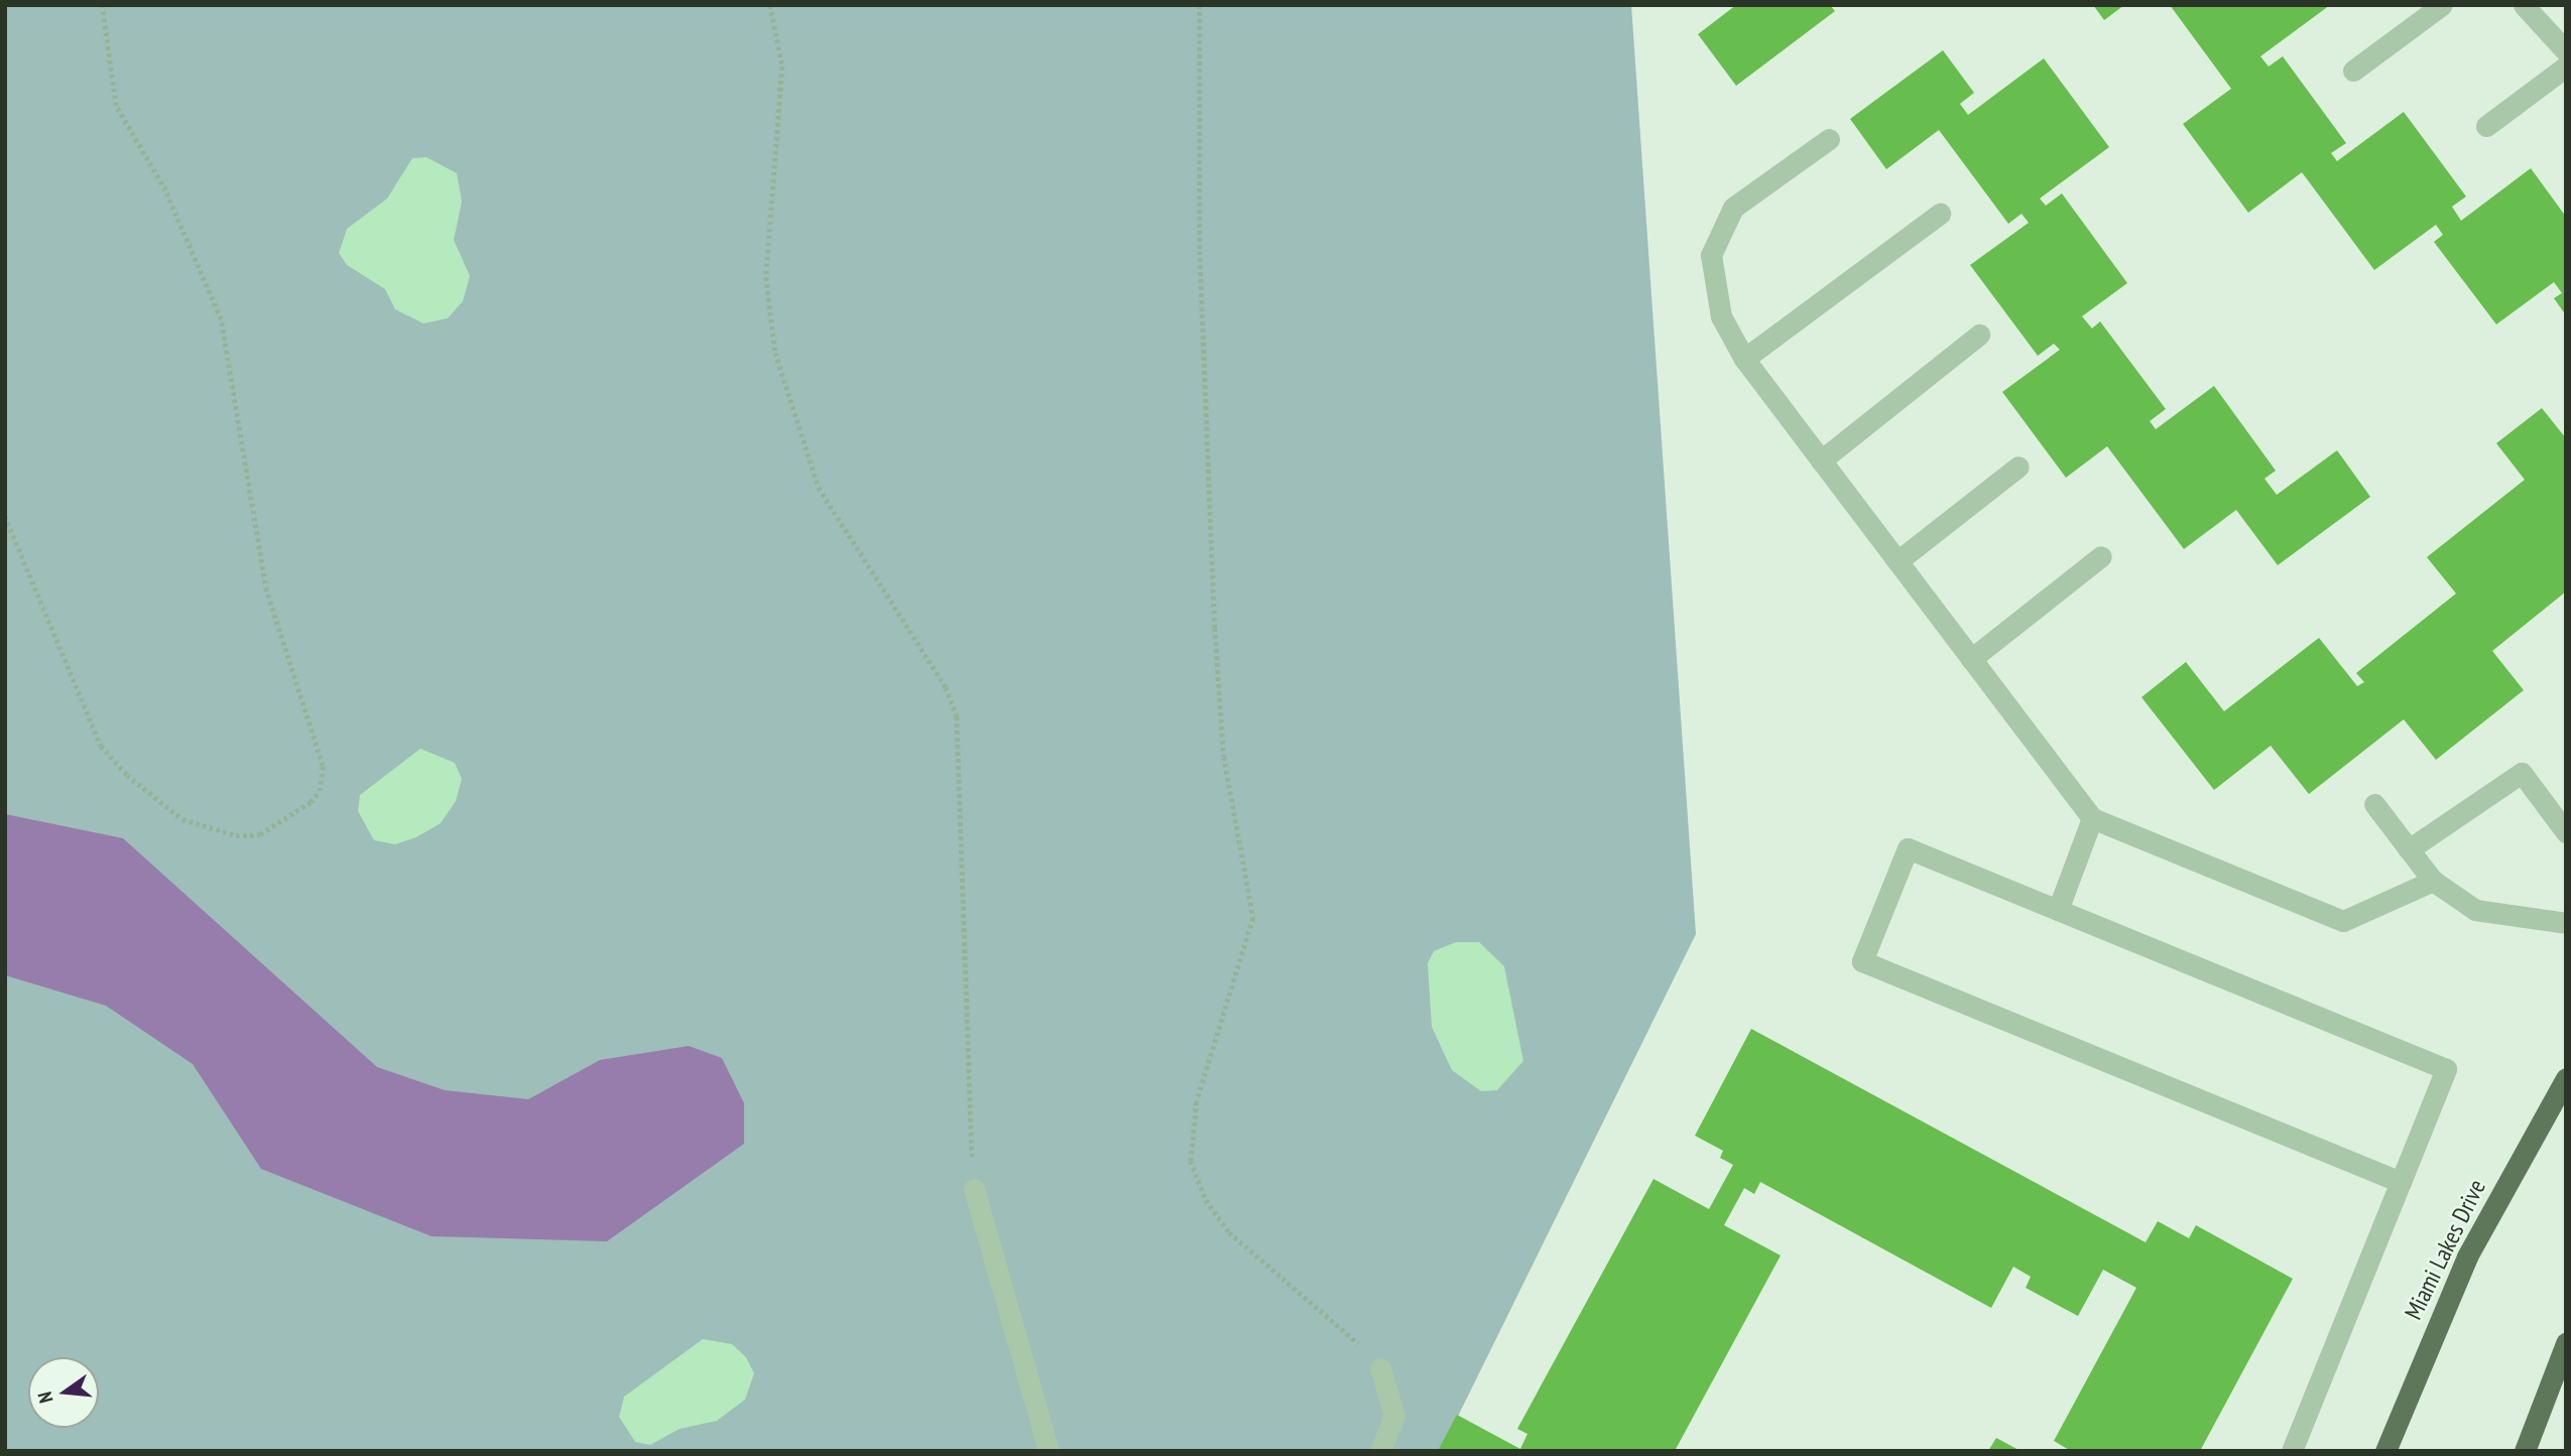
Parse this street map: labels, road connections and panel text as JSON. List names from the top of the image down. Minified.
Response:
{"streets":{"main road":["Miami Lakes Drive"]},"north":"left"}
